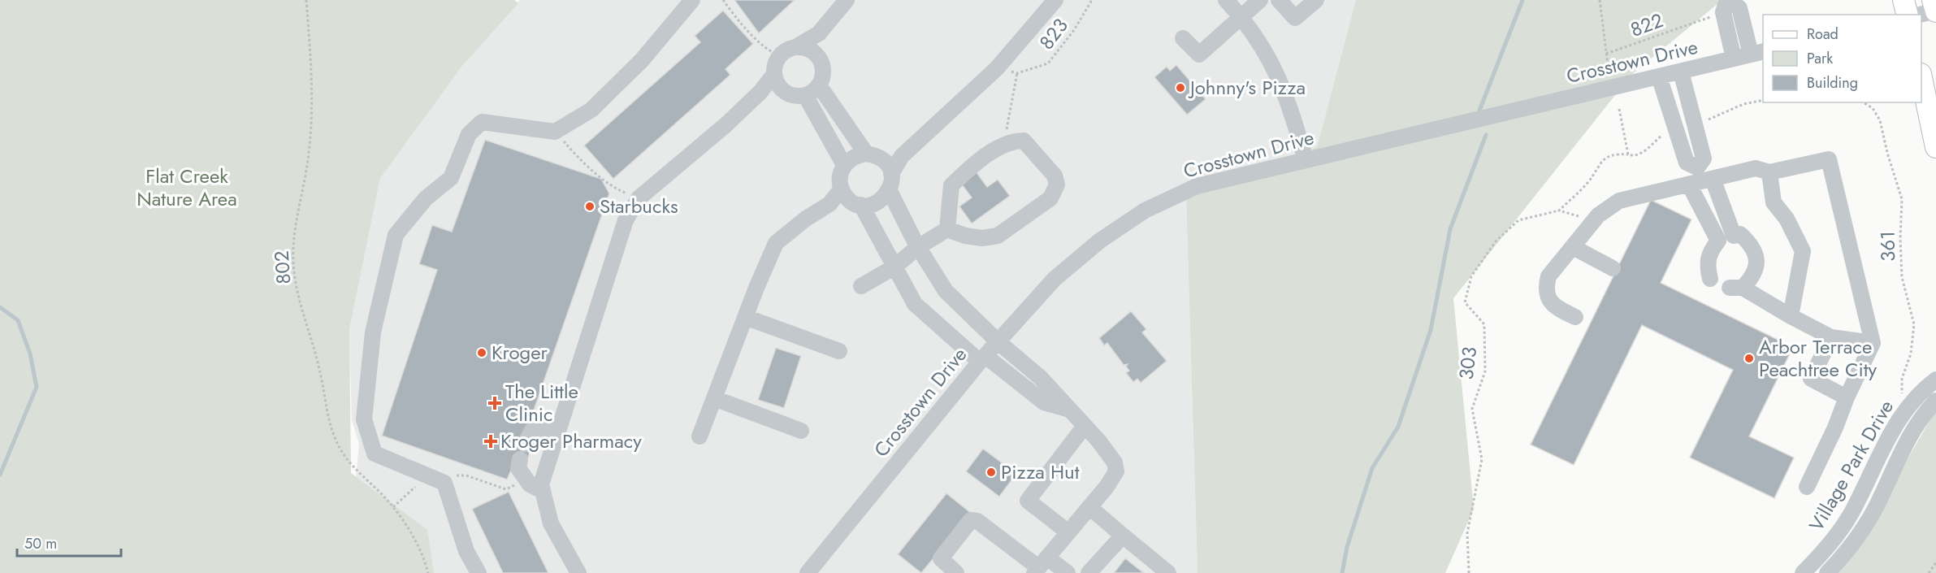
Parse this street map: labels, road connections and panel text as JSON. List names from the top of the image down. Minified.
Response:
{"streets":{"street":["Crosstown Drive","Village Park Drive"],"path":["822","823","361","802","303"]},"parks":["Flat Creek Nature Area"],"places":{"other":["Johnny's Pizza","Starbucks","Kroger","Arbor Terrace Peachtree City","Pizza Hut"],"health":["The Little Clinic","Kroger Pharmacy"]},"legend":["Road","Park","Building"],"scale_bar":"50 m"}
